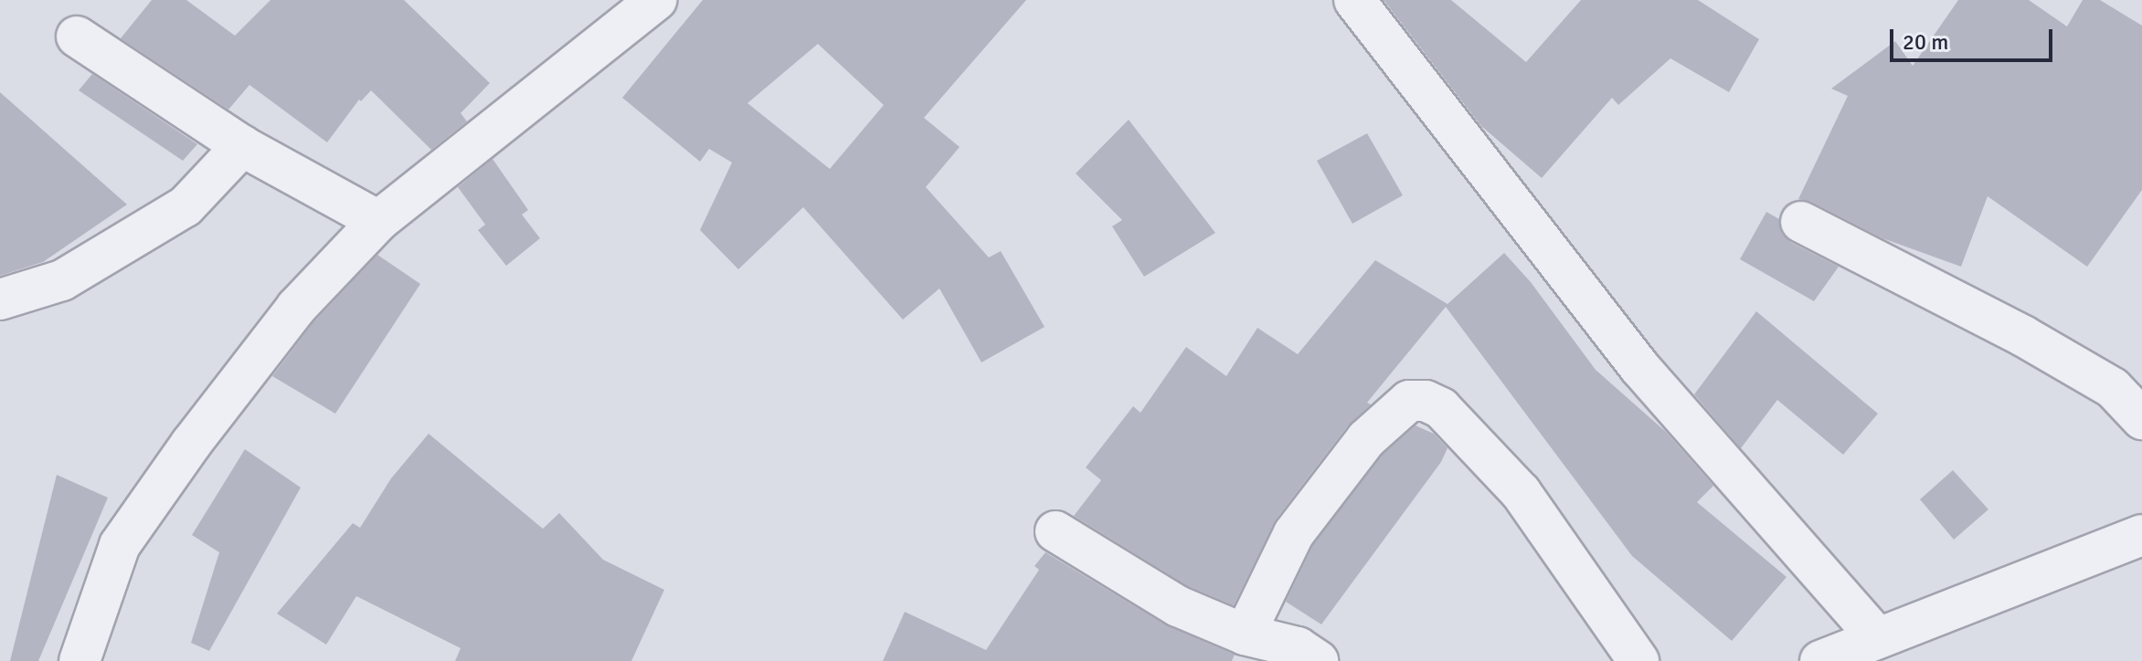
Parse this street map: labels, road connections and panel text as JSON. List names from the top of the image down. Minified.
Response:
{"scale_bar":"20 m"}
